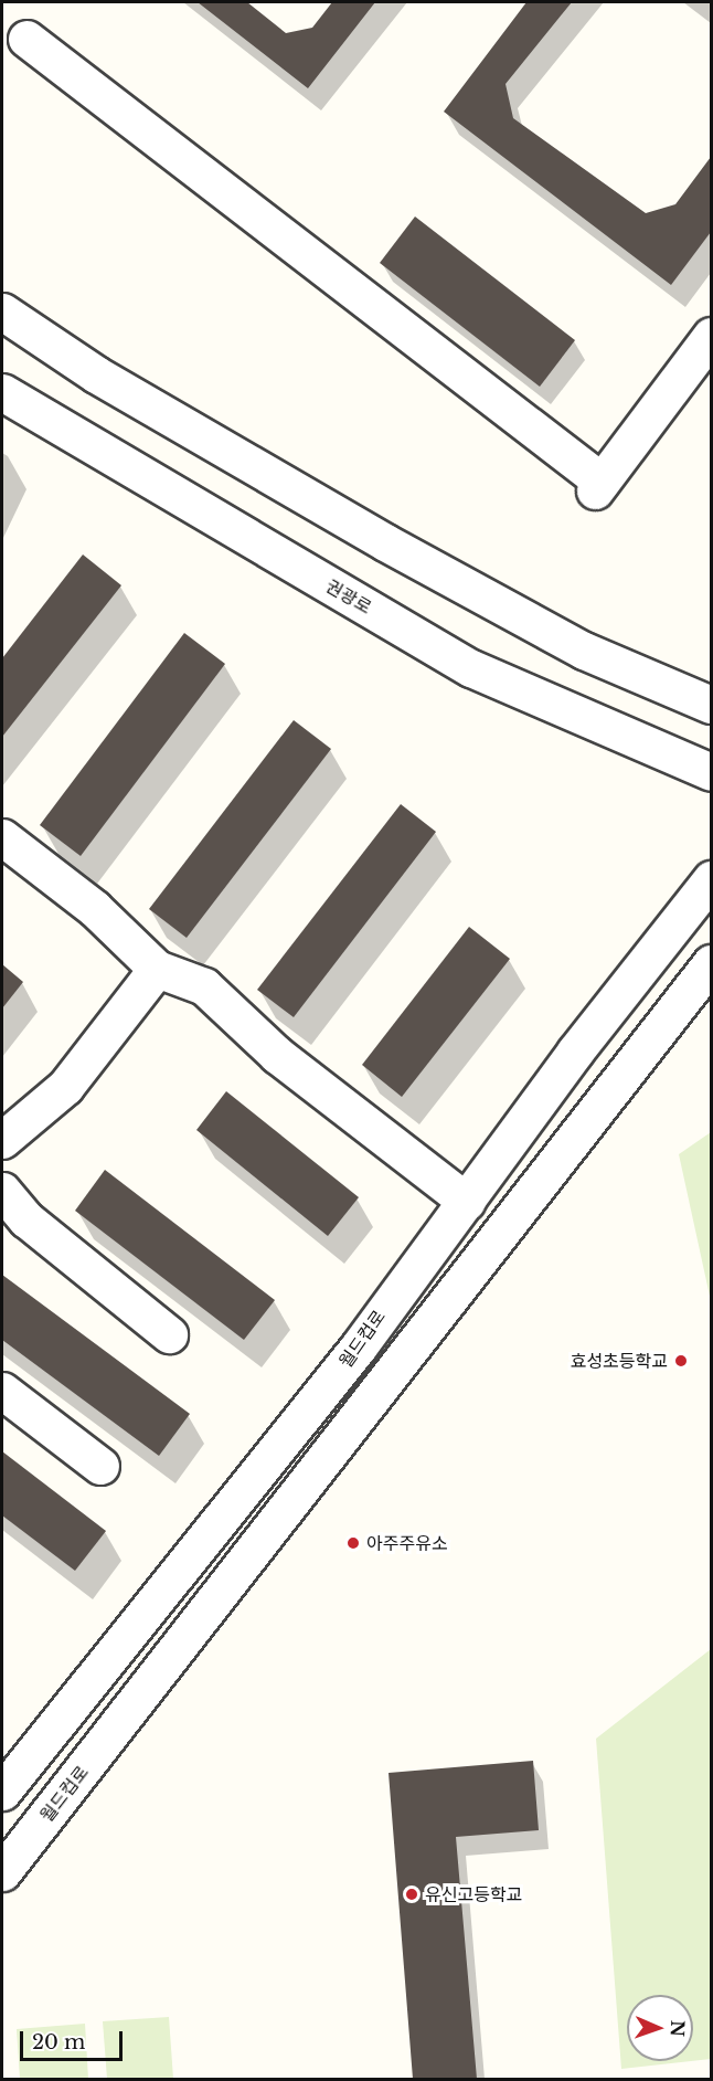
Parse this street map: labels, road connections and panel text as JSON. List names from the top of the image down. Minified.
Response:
{"streets":{"street":["권광로","월드컵로"]},"places":["효성초등학교","아주주유소","유신고등학교"],"scale_bar":"20 m","north":"right"}
